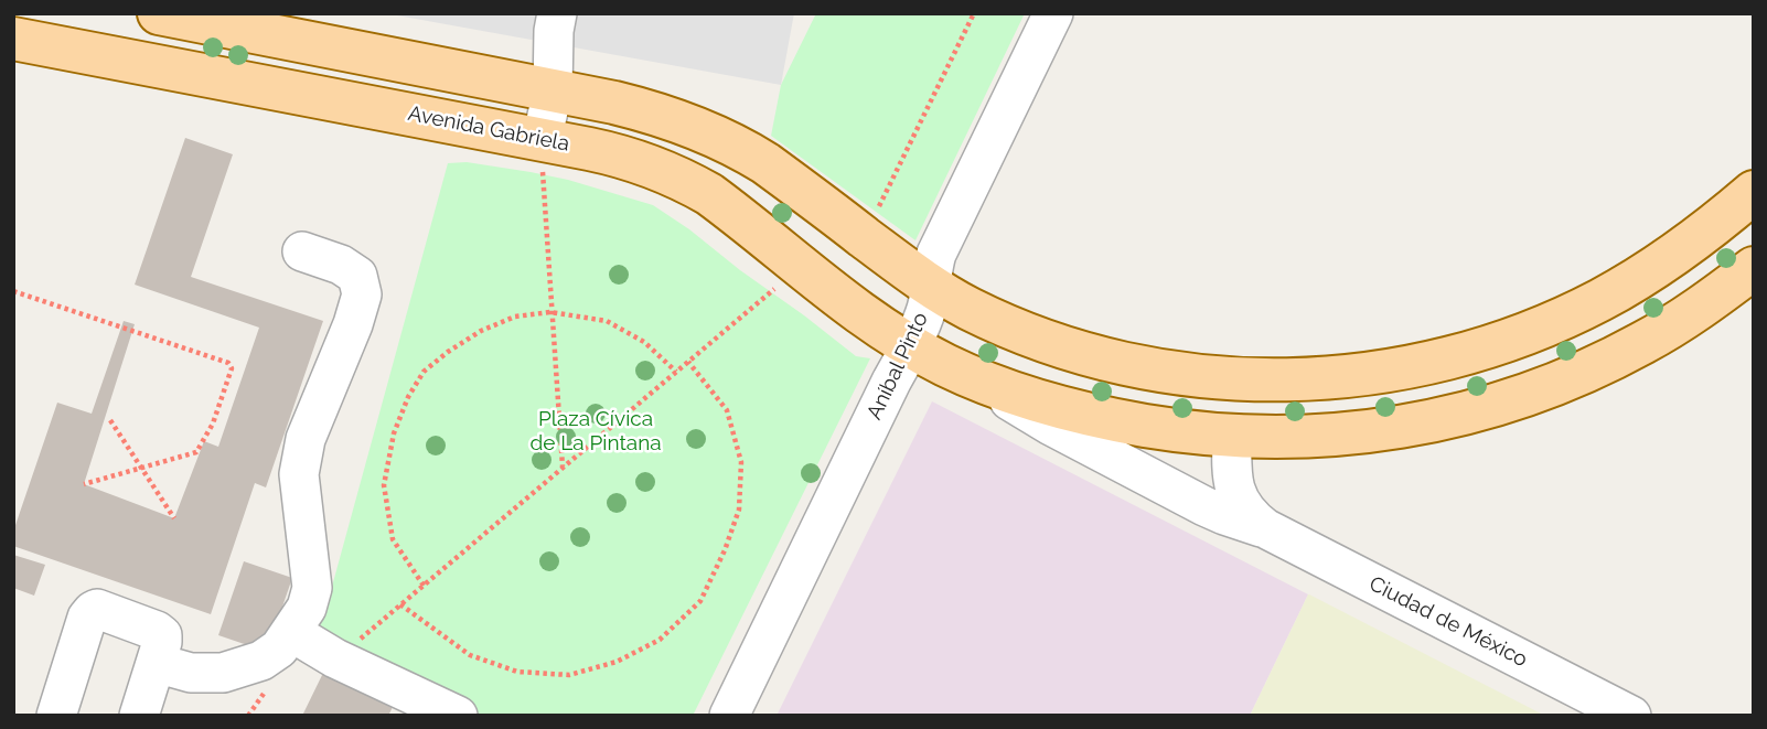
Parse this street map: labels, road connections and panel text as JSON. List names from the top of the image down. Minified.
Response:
{"streets":{"main road":["Avenida Gabriela"],"street":["Aníbal Pinto","Ciudad de México"]},"crossings":[["Avenida Gabriela","Aníbal Pinto"],["Avenida Gabriela","Ciudad de México"]],"parks":["Plaza Cívica de La Pintana"]}
